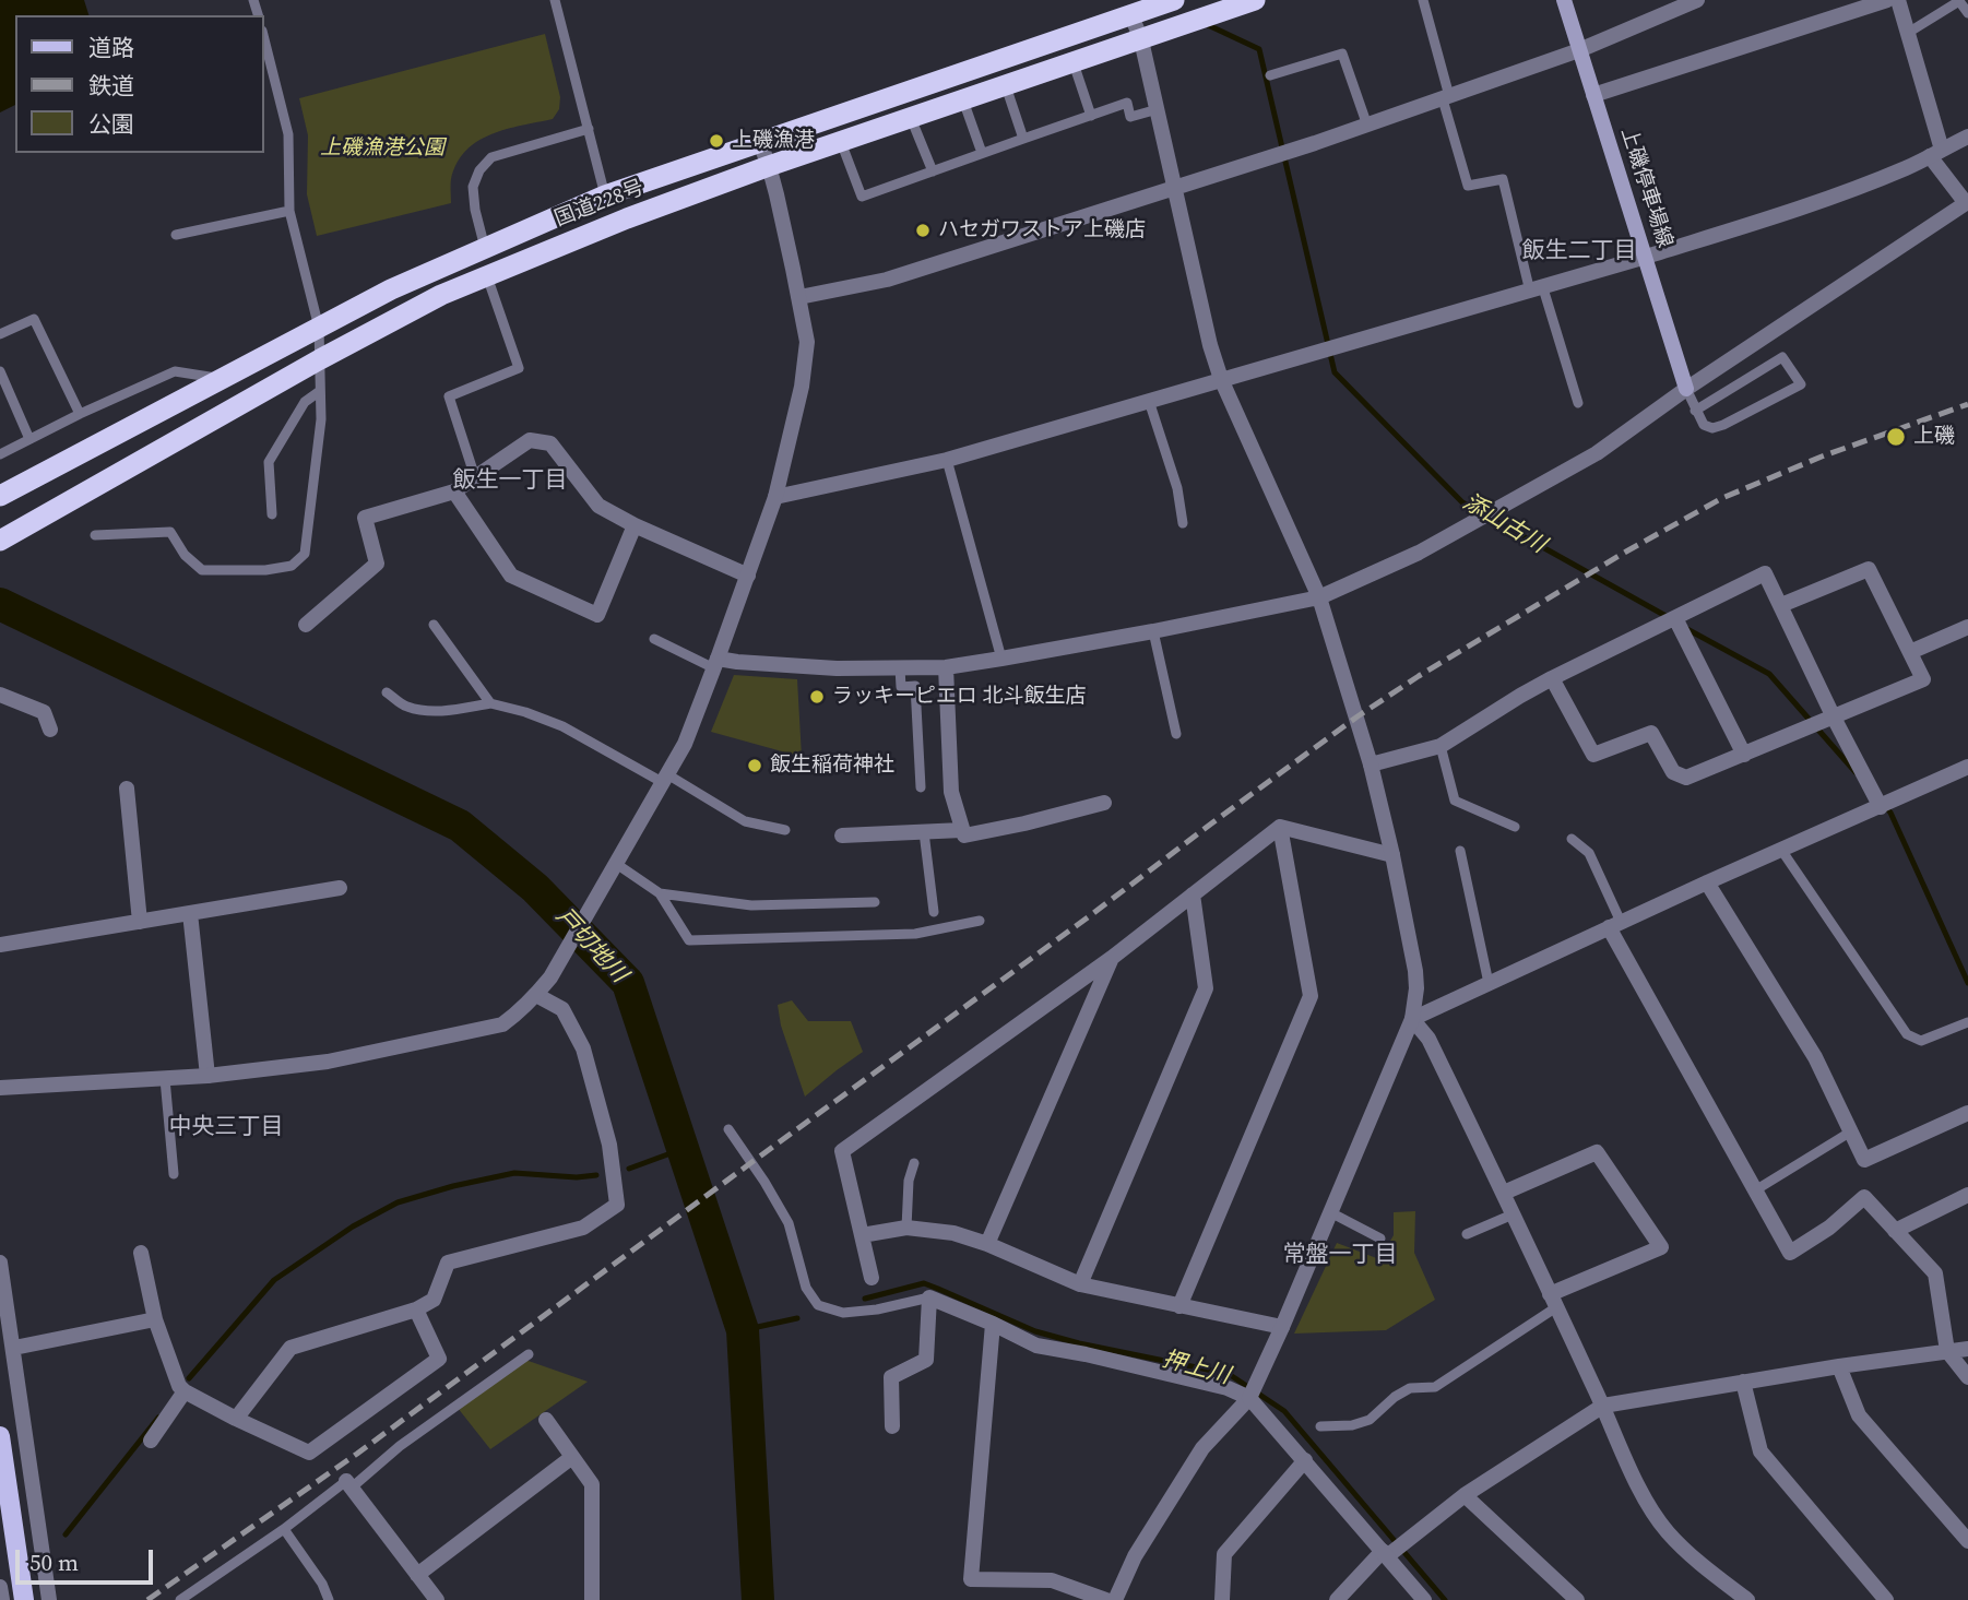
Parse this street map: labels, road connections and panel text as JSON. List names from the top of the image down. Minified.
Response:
{"streets":{"highway":["国道228号"],"main road":["上磯停車場線"]},"districts":["飯生二丁目","飯生一丁目","中央三丁目","常盤一丁目"],"water":["添山古川","戸切地川","押上川"],"parks":["上磯漁港公園"],"places":["上磯漁港","ハセガワストア上磯店","上磯","ラッキーピエロ 北斗飯生店","飯生稲荷神社"],"legend":["道路","鉄道","公園"],"scale_bar":"50 m"}
